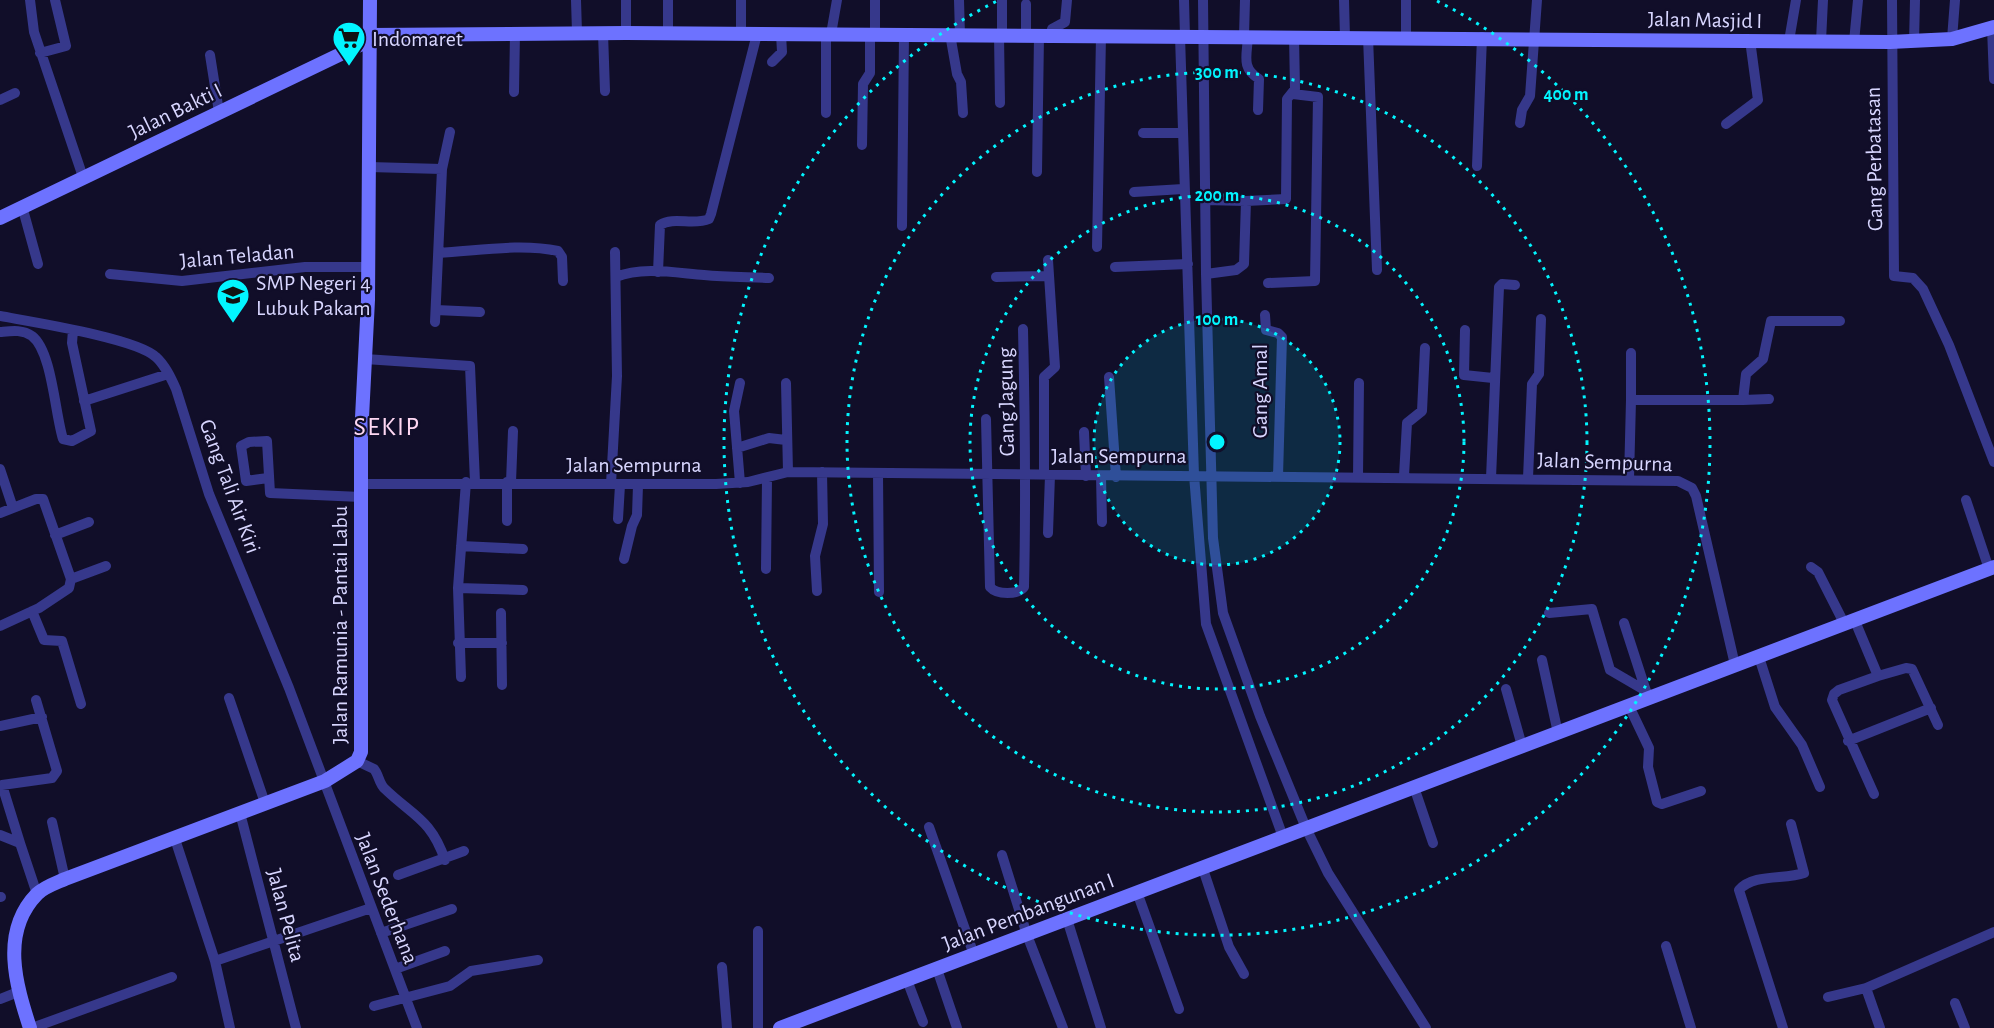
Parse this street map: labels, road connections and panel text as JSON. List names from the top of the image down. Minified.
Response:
{"streets":{"main road":["Jalan Masjid I","Jalan Bakti I","Jalan Ramunia - Pantai Labu","Jalan Pembangunan I"],"street":["Gang Perbatasan","Jalan Teladan","Gang Amal","Gang Jagung","Jalan Sempurna","Gang Tali Air Kiri","Jalan Sederhana","Jalan Pelita"]},"crossings":[["Jalan Masjid I","Jalan Bakti I"],["Jalan Masjid I","Gang Perbatasan"],["Jalan Masjid I","Jalan Ramunia - Pantai Labu"],["Jalan Bakti I","Jalan Ramunia - Pantai Labu"],["Jalan Teladan","Jalan Ramunia - Pantai Labu"],["Gang Amal","Jalan Sempurna"],["Gang Jagung","Jalan Sempurna"],["Jalan Sempurna","Jalan Ramunia - Pantai Labu"],["Jalan Sempurna","Jalan Pembangunan I"],["Gang Tali Air Kiri","Jalan Ramunia - Pantai Labu"],["Gang Tali Air Kiri","Jalan Sederhana"],["Jalan Ramunia - Pantai Labu","Jalan Sederhana"],["Jalan Ramunia - Pantai Labu","Jalan Pelita"]],"districts":["SEKIP"],"places":{"supermarket":["Indomaret"],"school or university":["SMP Negeri 4 Lubuk Pakam"]},"rings":["300 m","400 m","200 m","100 m"]}
